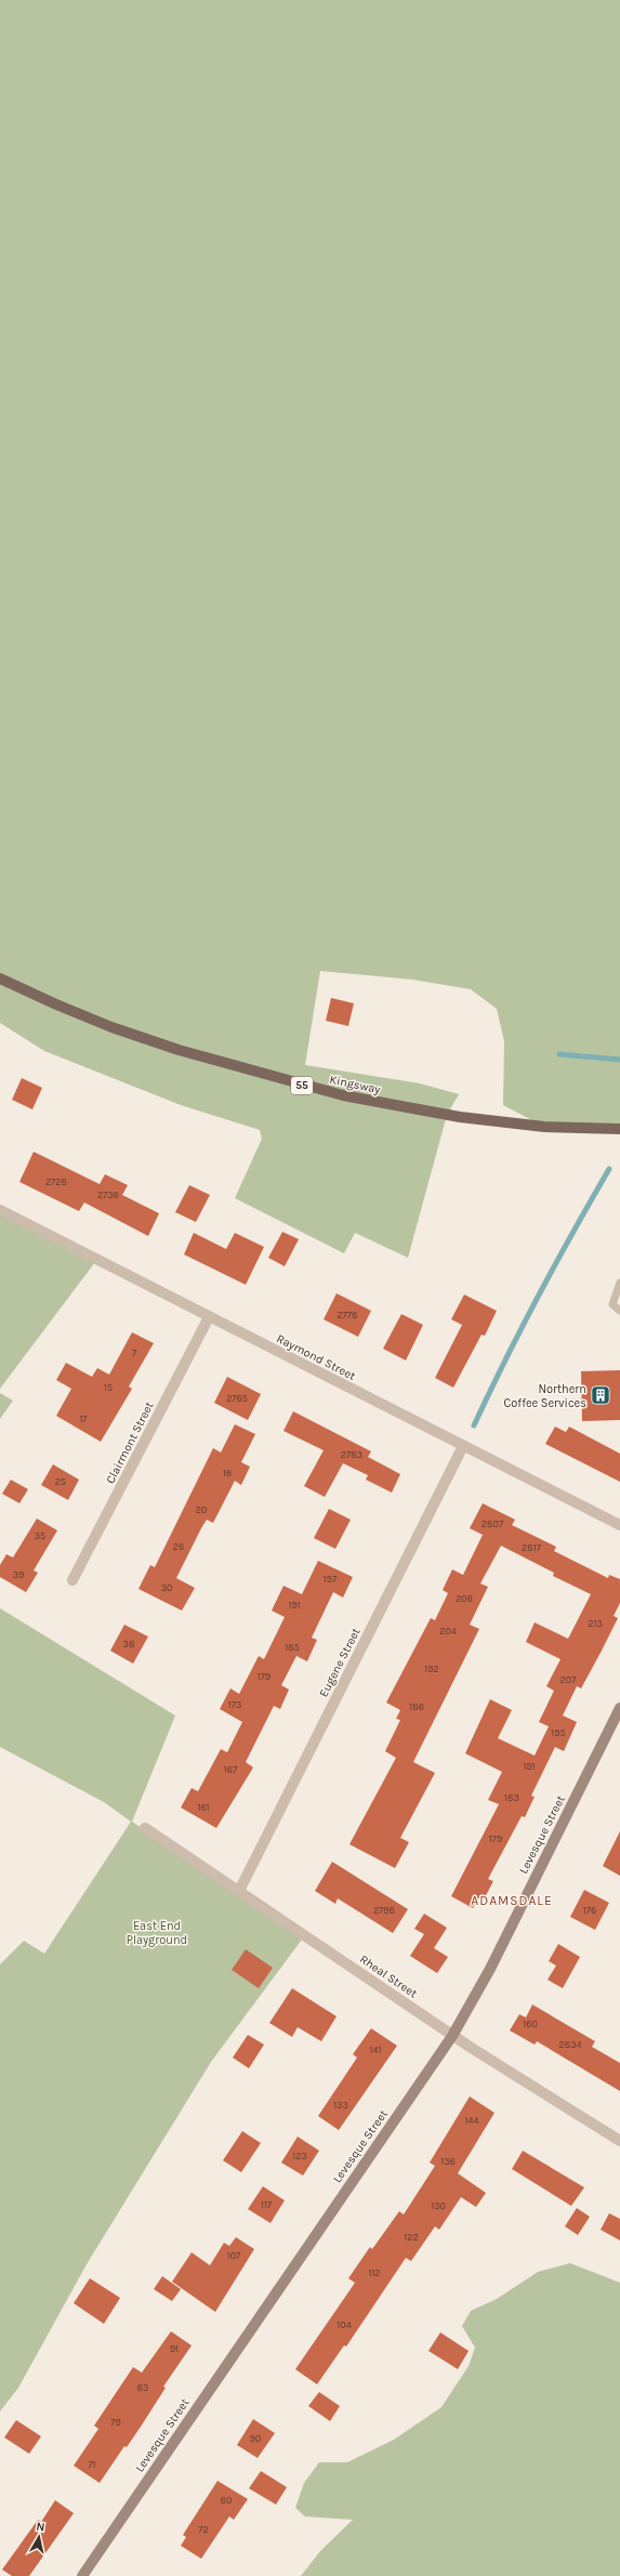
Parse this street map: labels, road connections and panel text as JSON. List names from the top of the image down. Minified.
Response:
{"streets":{"main road":["Kingsway","55"],"street":["Raymond Street","Clairmont Street","Eugene Street","Levesque Street","Rheal Street"]},"crossings":[["Raymond Street","Clairmont Street"],["Raymond Street","Eugene Street"],["Eugene Street","Rheal Street"],["Levesque Street","Rheal Street"]],"districts":["ADAMSDALE"],"parks":["East End Playground"],"places":{"building":["Northern Coffee Services"]},"house_numbers":["2728","2736","2778","7","15","2765","17","2783","16","25","20","2807","35","26","2817","39","197","30","206","191","213","204","38","185","192","179","207","173","186","195","191","167","183","161","179","2798","176","160","2834","141","133","144","123","136","117","130","122","107","112","104","91","83","79","90","71","80","72"],"north":"top"}
